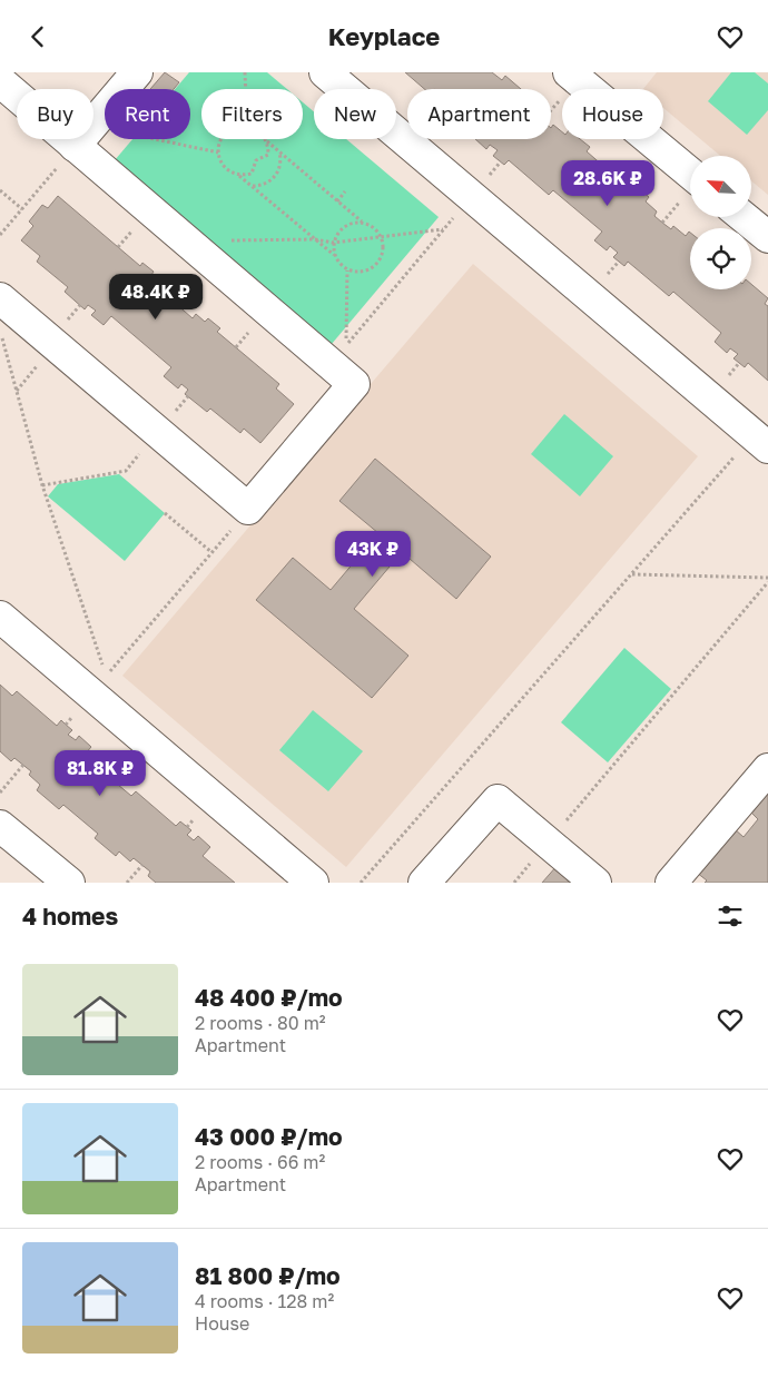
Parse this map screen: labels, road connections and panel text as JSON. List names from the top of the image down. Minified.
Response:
{"north":"top left","page":{"header":"Keyplace","chip":["Buy","Rent","Filters","New","Apartment","House"],"price":["28.6K ₽","48.4K ₽","43K ₽","81.8K ₽"],"heading":"4 homes","list":[{"name":"48 400 ₽/mo","note":"2 rooms · 80 m² · Apartment"},{"name":"43 000 ₽/mo","note":"2 rooms · 66 m² · Apartment"},{"name":"81 800 ₽/mo","note":"4 rooms · 128 m² · House"}]}}
